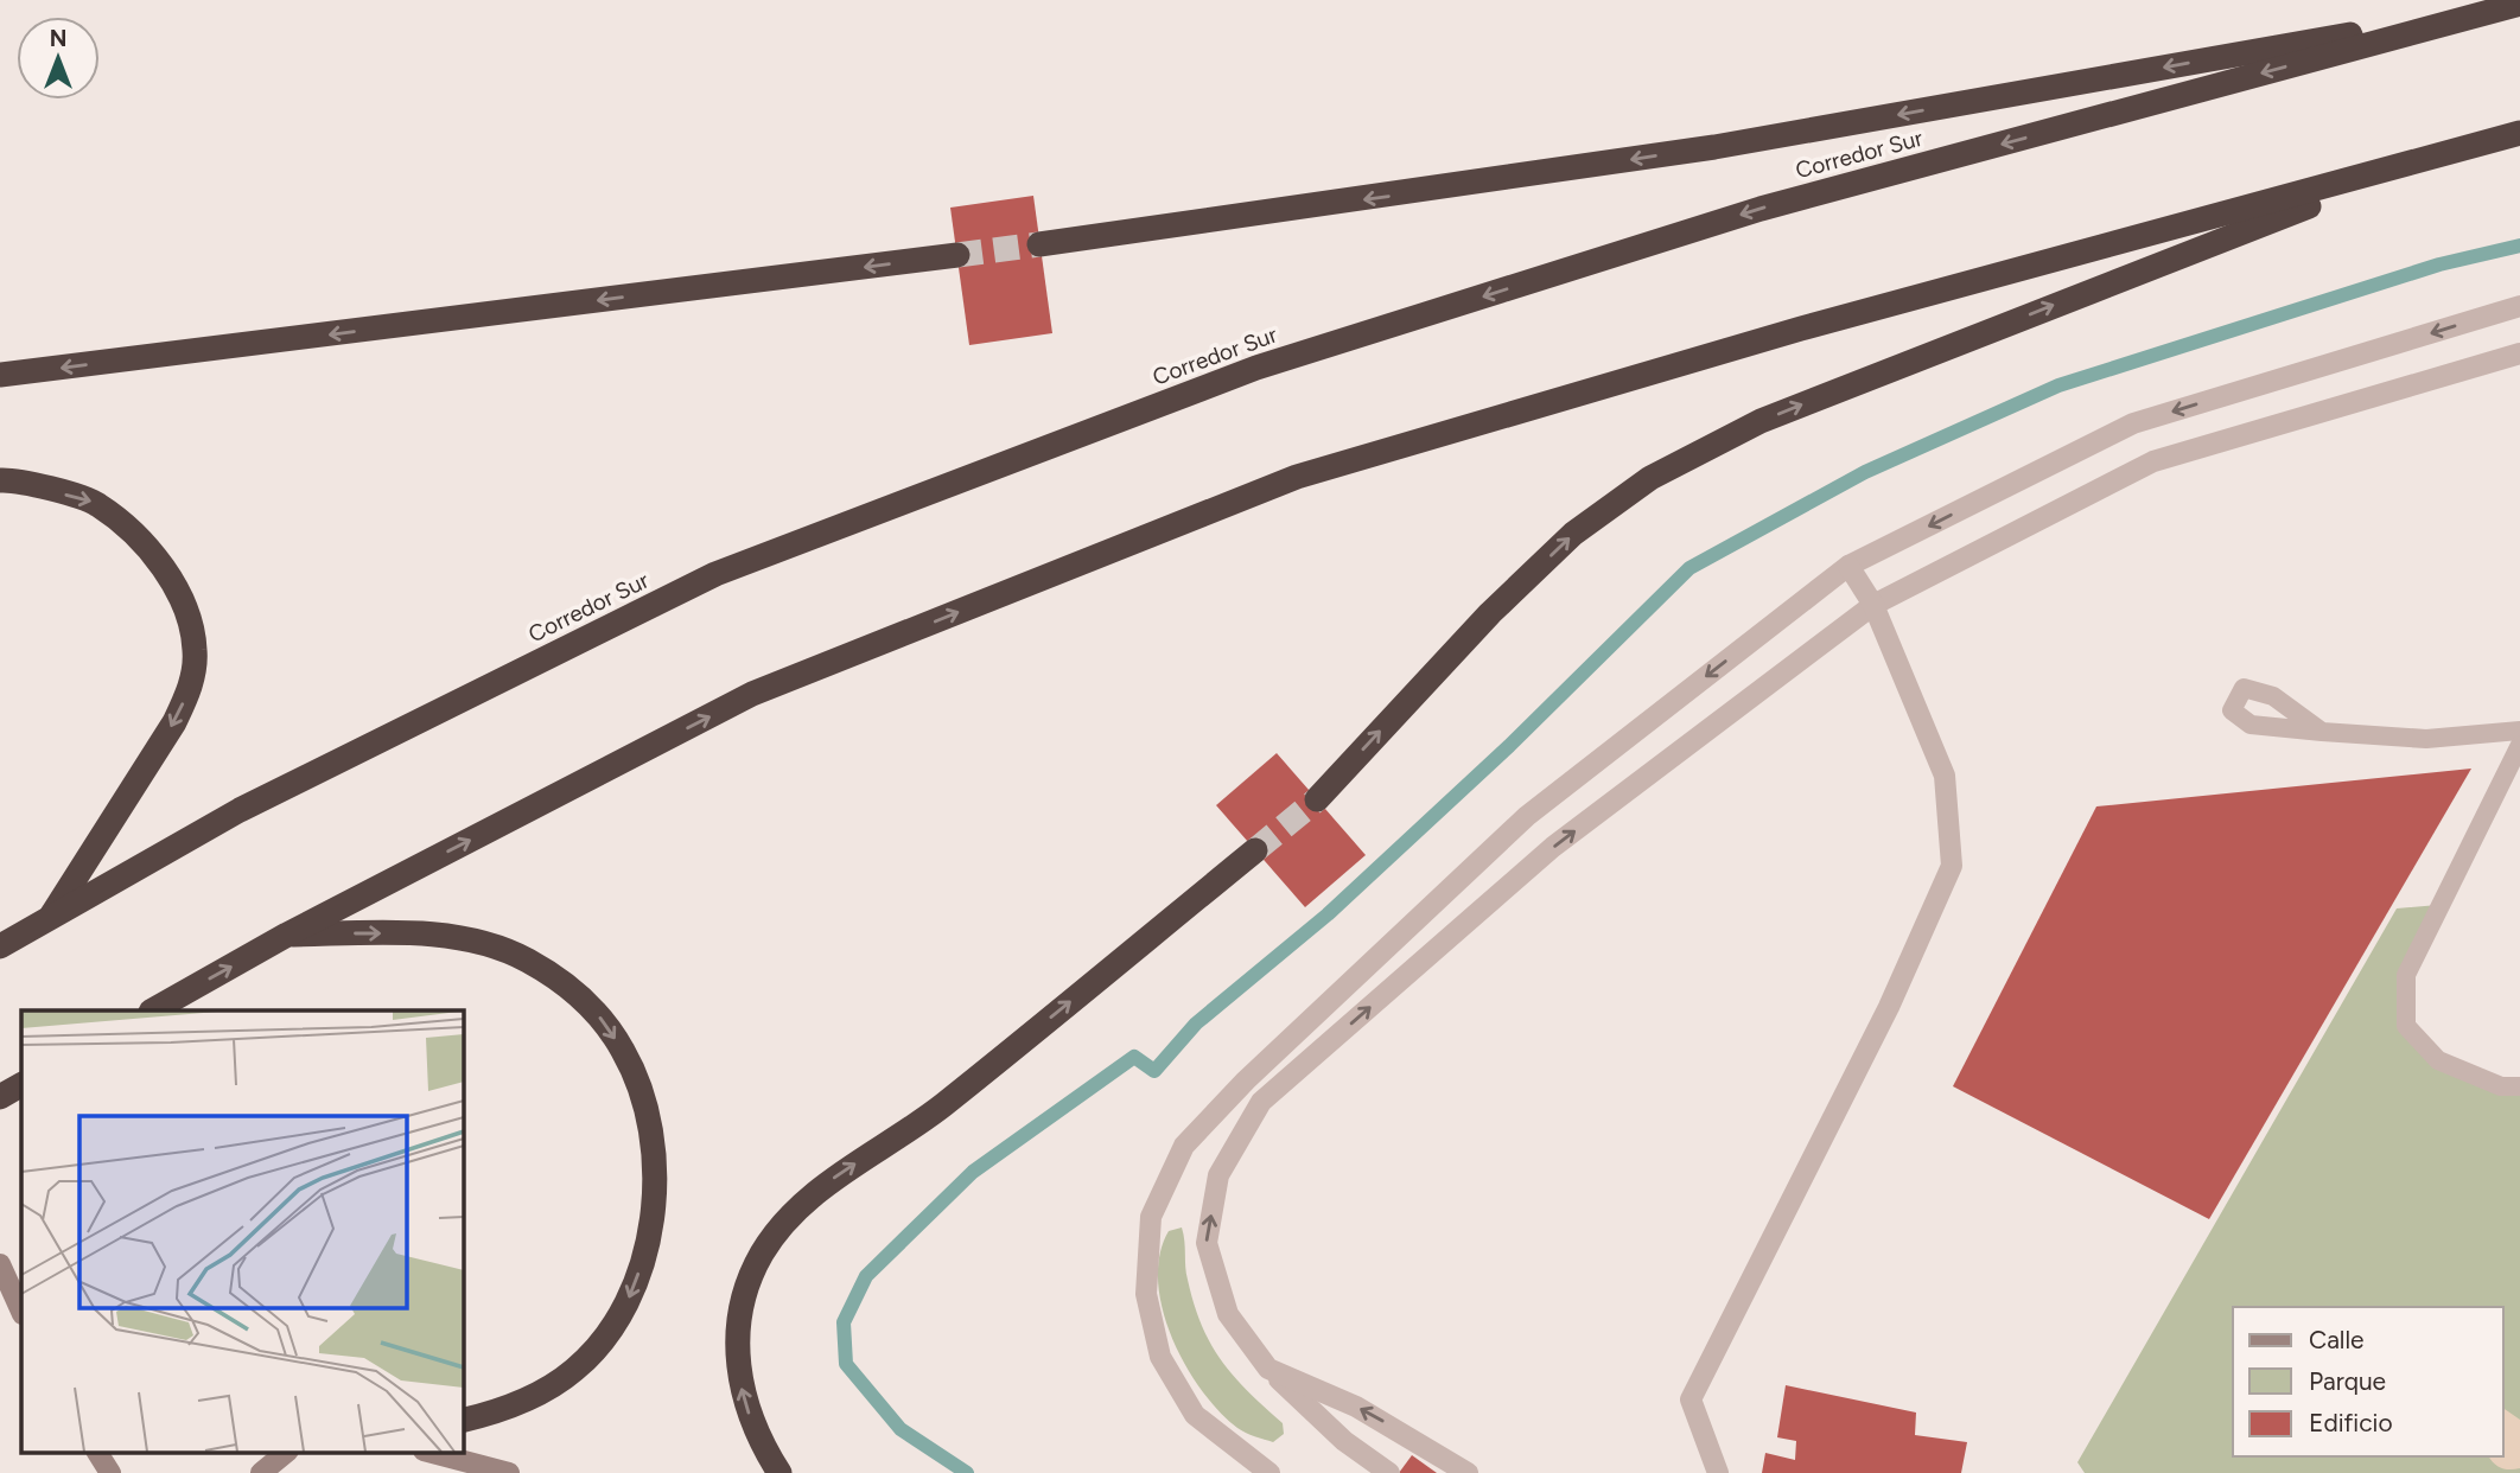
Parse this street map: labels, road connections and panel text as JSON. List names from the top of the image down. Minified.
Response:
{"streets":{"highway":["Corredor Sur"]},"legend":["Calle","Parque","Edificio"],"north":"top"}
